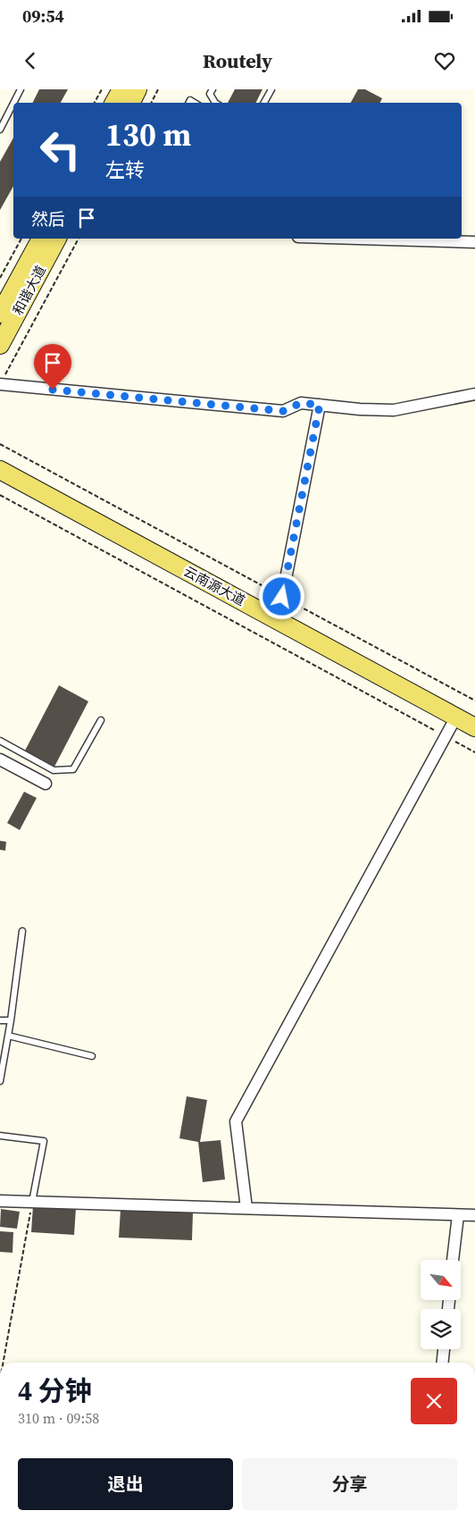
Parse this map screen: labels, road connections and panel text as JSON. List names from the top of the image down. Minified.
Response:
{"streets":{"main road":["和谐大道","云南源大道"]},"north":"bottom right","page":{"status":"09:54","header":"Routely","turn":["130 m","左转"],"then":"然后","heading":["4 分钟","310 m · 09:58"],"buttons":["退出","分享"]}}
